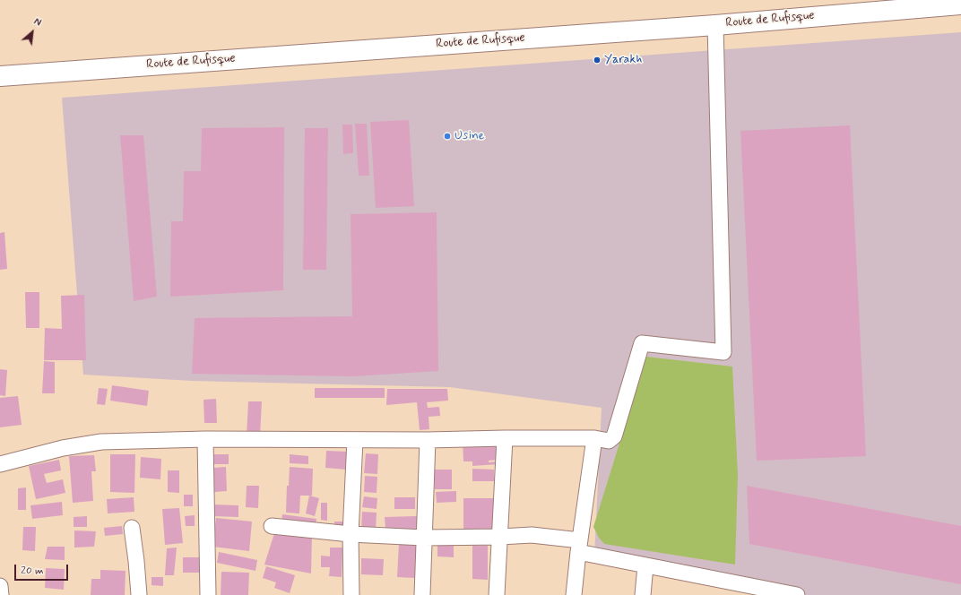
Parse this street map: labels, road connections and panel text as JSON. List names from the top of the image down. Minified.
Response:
{"streets":{"main road":["Route de Rufisque"]},"places":["Yarakh","Usine"],"scale_bar":"20 m","north":"top right"}
